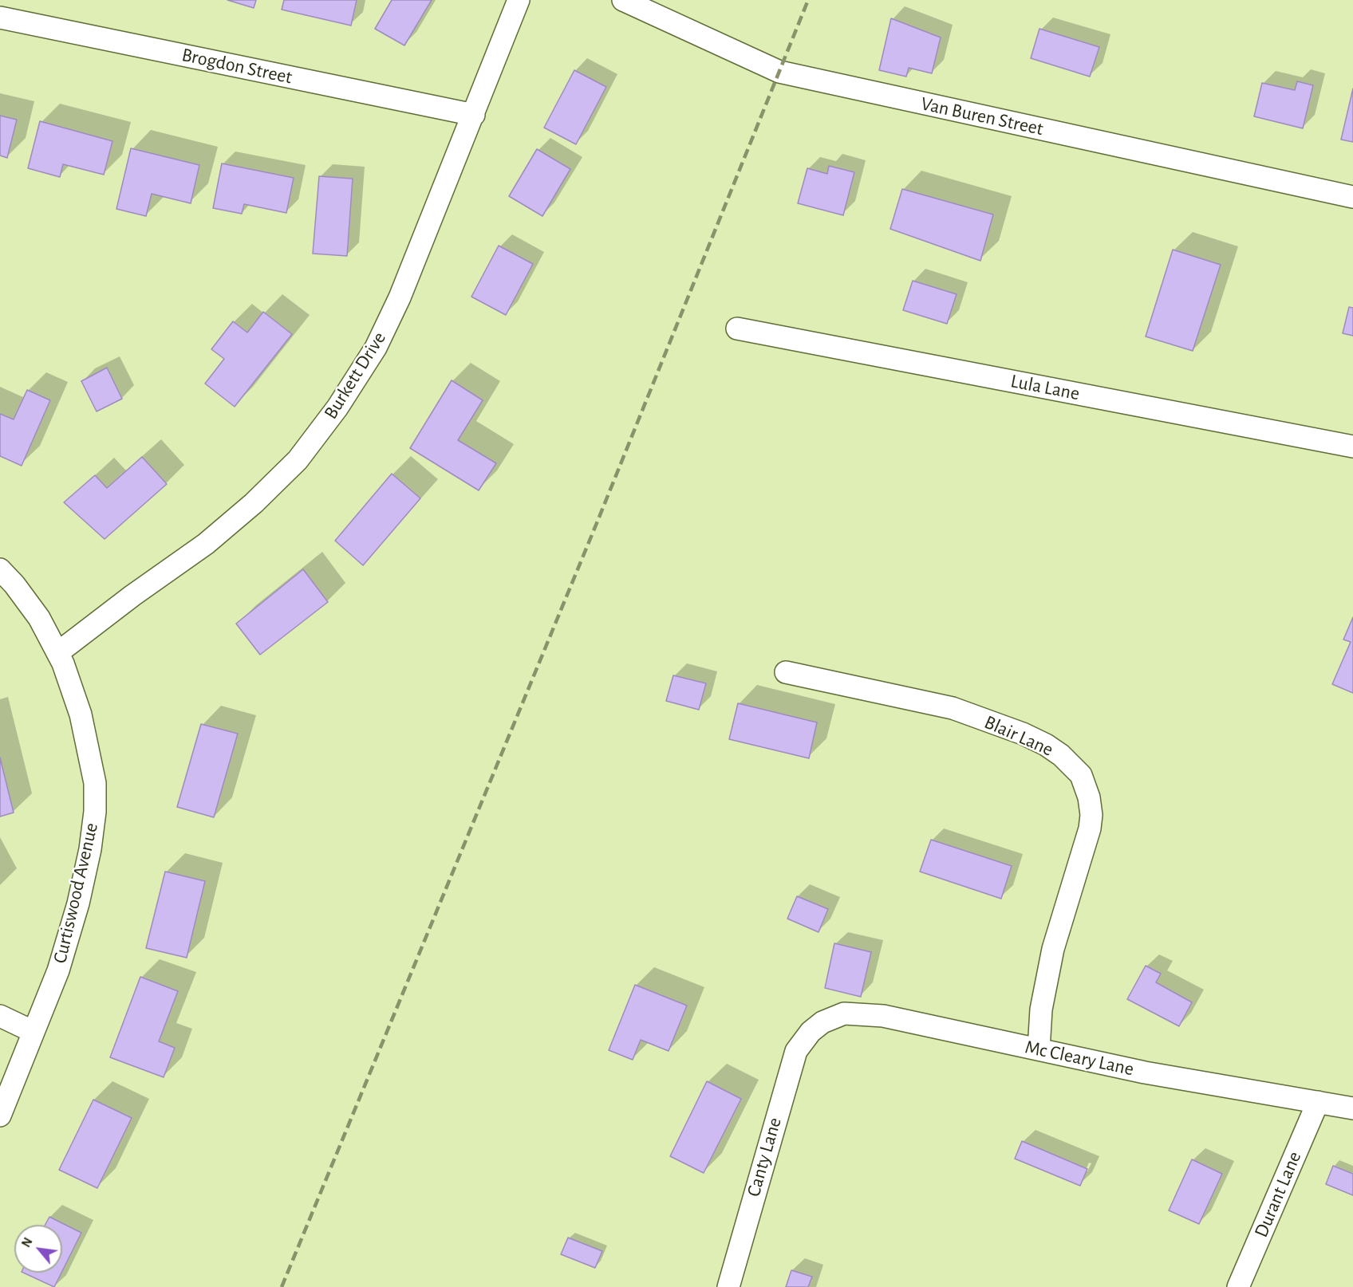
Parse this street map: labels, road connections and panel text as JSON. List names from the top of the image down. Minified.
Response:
{"streets":{"street":["Brogdon Street","Van Buren Street","Burkett Drive","Lula Lane","Blair Lane","Curtiswood Avenue","Mc Cleary Lane","Canty Lane","Durant Lane"]},"crossings":[["Brogdon Street","Burkett Drive"],["Burkett Drive","Curtiswood Avenue"],["Blair Lane","Mc Cleary Lane"],["Mc Cleary Lane","Canty Lane"],["Mc Cleary Lane","Durant Lane"]],"north":"top left"}
